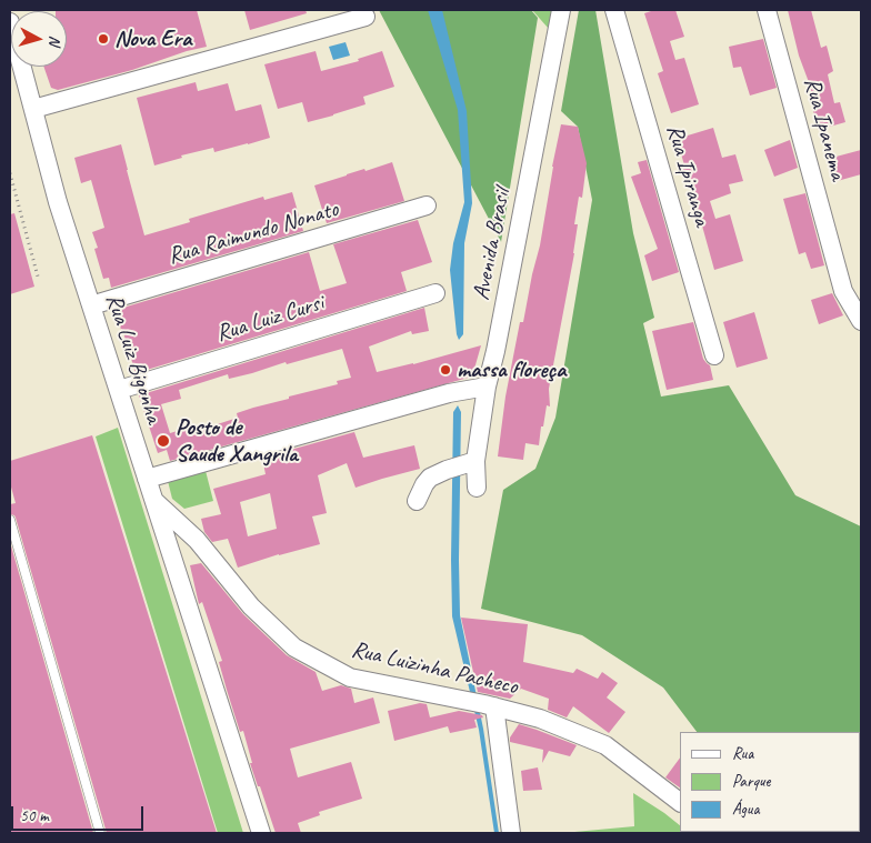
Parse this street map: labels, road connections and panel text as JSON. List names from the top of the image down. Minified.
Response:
{"streets":{"street":["Rua Ipanema","Rua Ipiranga","Rua Raimundo Nonato","Avenida Brasil","Rua Luiz Cursi","Rua Luiz Bigonha","Rua Luizinha Pacheco"]},"crossings":[["Rua Raimundo Nonato","Rua Luiz Bigonha"],["Rua Luiz Cursi","Rua Luiz Bigonha"],["Rua Luiz Bigonha","Rua Luizinha Pacheco"]],"places":["Nova Era","massa floreça","Posto de Saude Xangrila"],"legend":["Rua","Parque","Água"],"scale_bar":"50 m","north":"right"}
